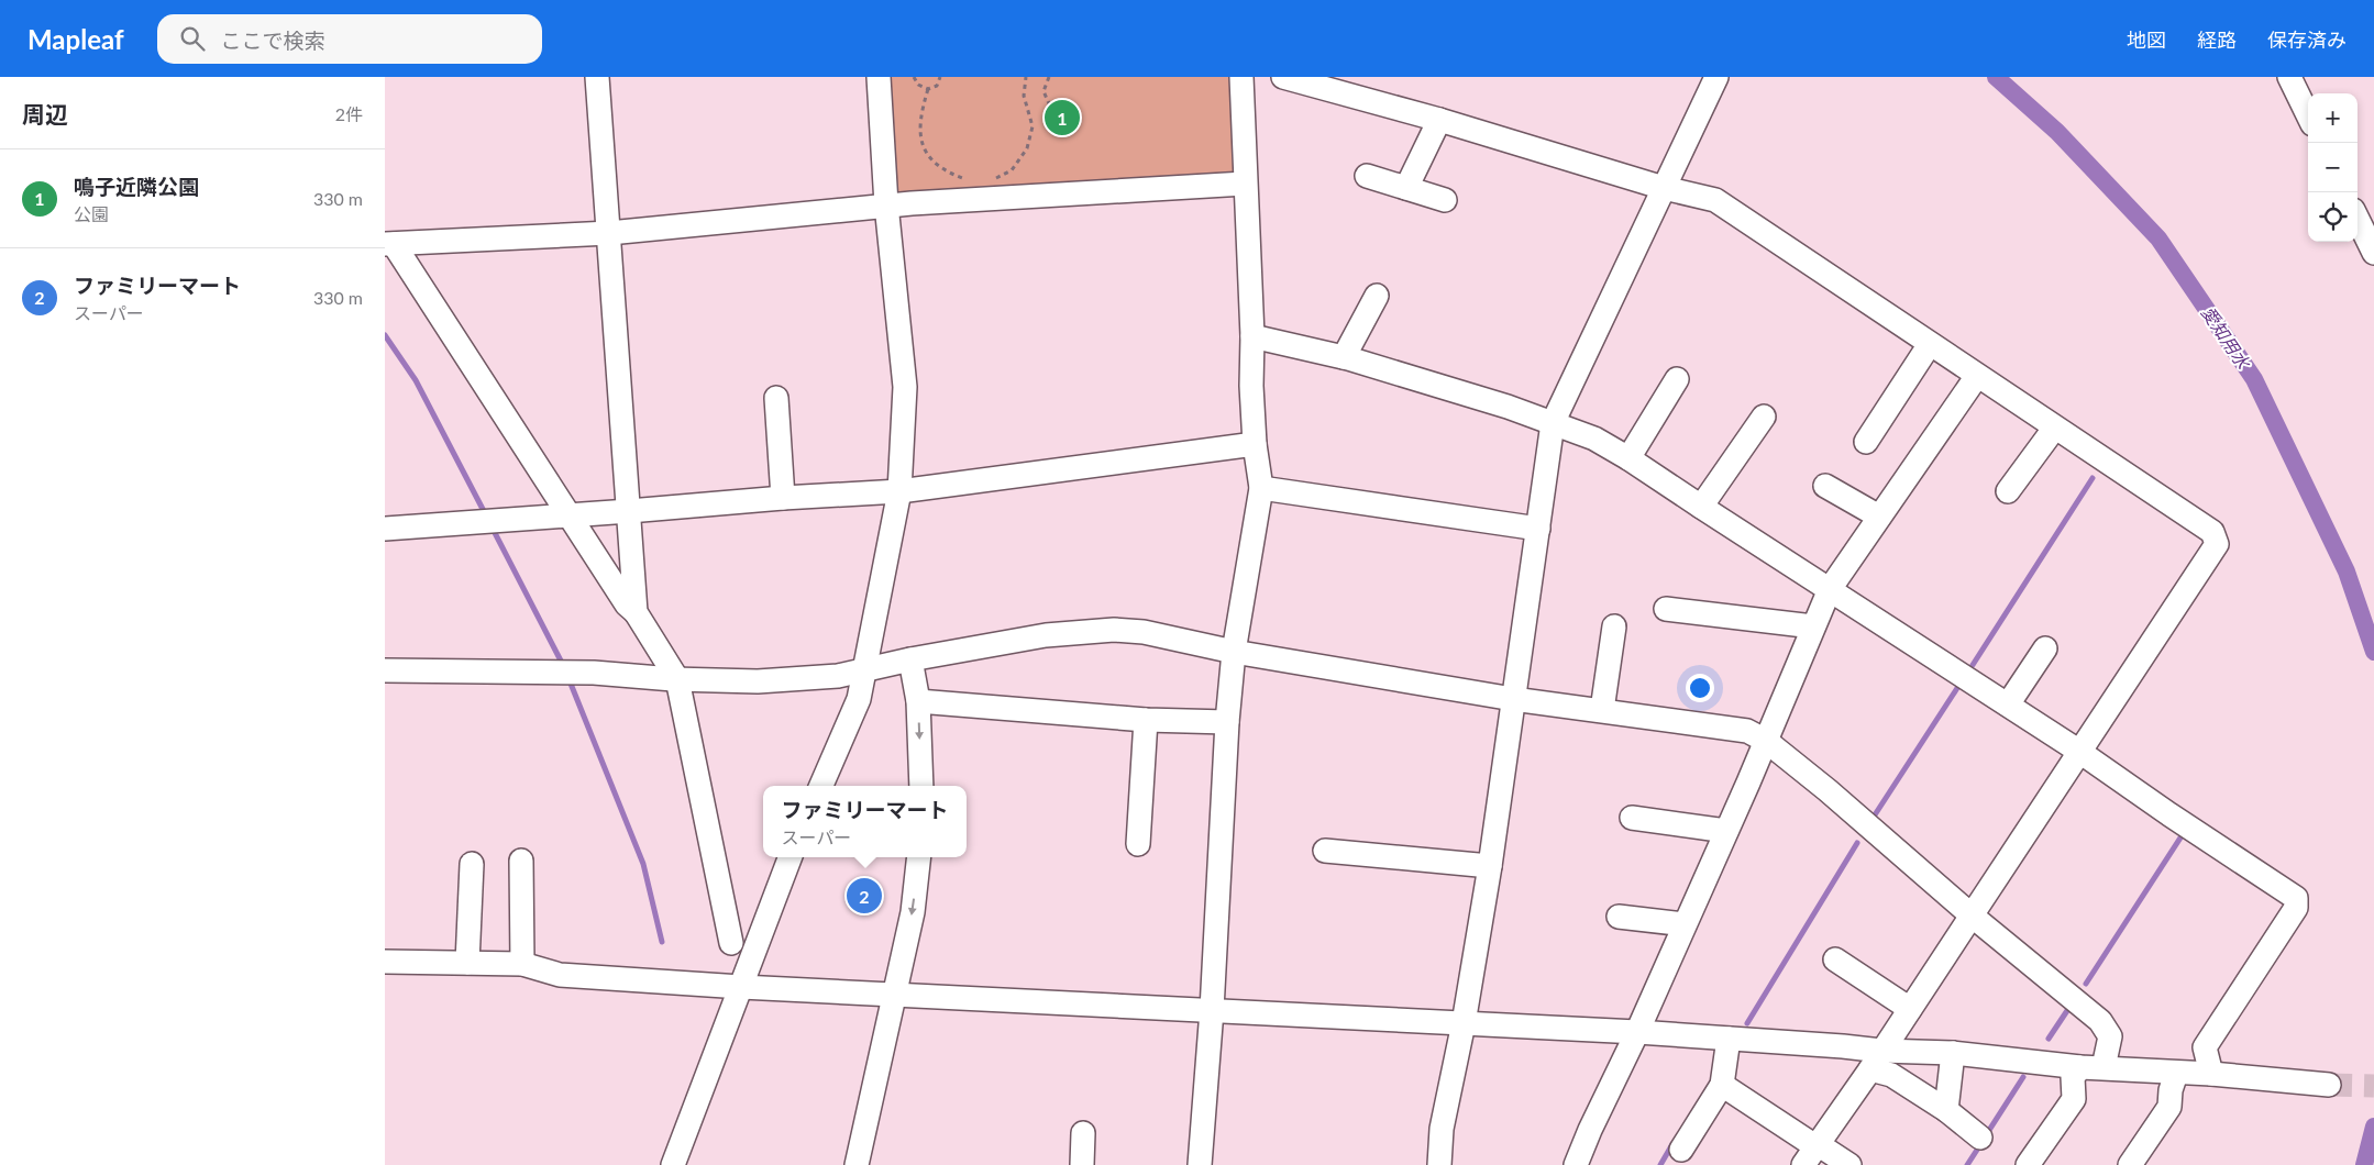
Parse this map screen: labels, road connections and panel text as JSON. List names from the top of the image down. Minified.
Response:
{"water":["愛知用水"],"page":{"header":"Mapleaf","search":"ここで検索","nav":["地図","経路","保存済み"],"heading":["周辺","2件"],"map_buttons":["+","−"],"pins":["1","2"],"list":[{"mark":"1","name":"鳴子近隣公園","note":"公園","value":"330 m"},{"mark":"2","name":"ファミリーマート","note":"スーパー","value":"330 m"}],"popup":["ファミリーマート","スーパー"]}}
